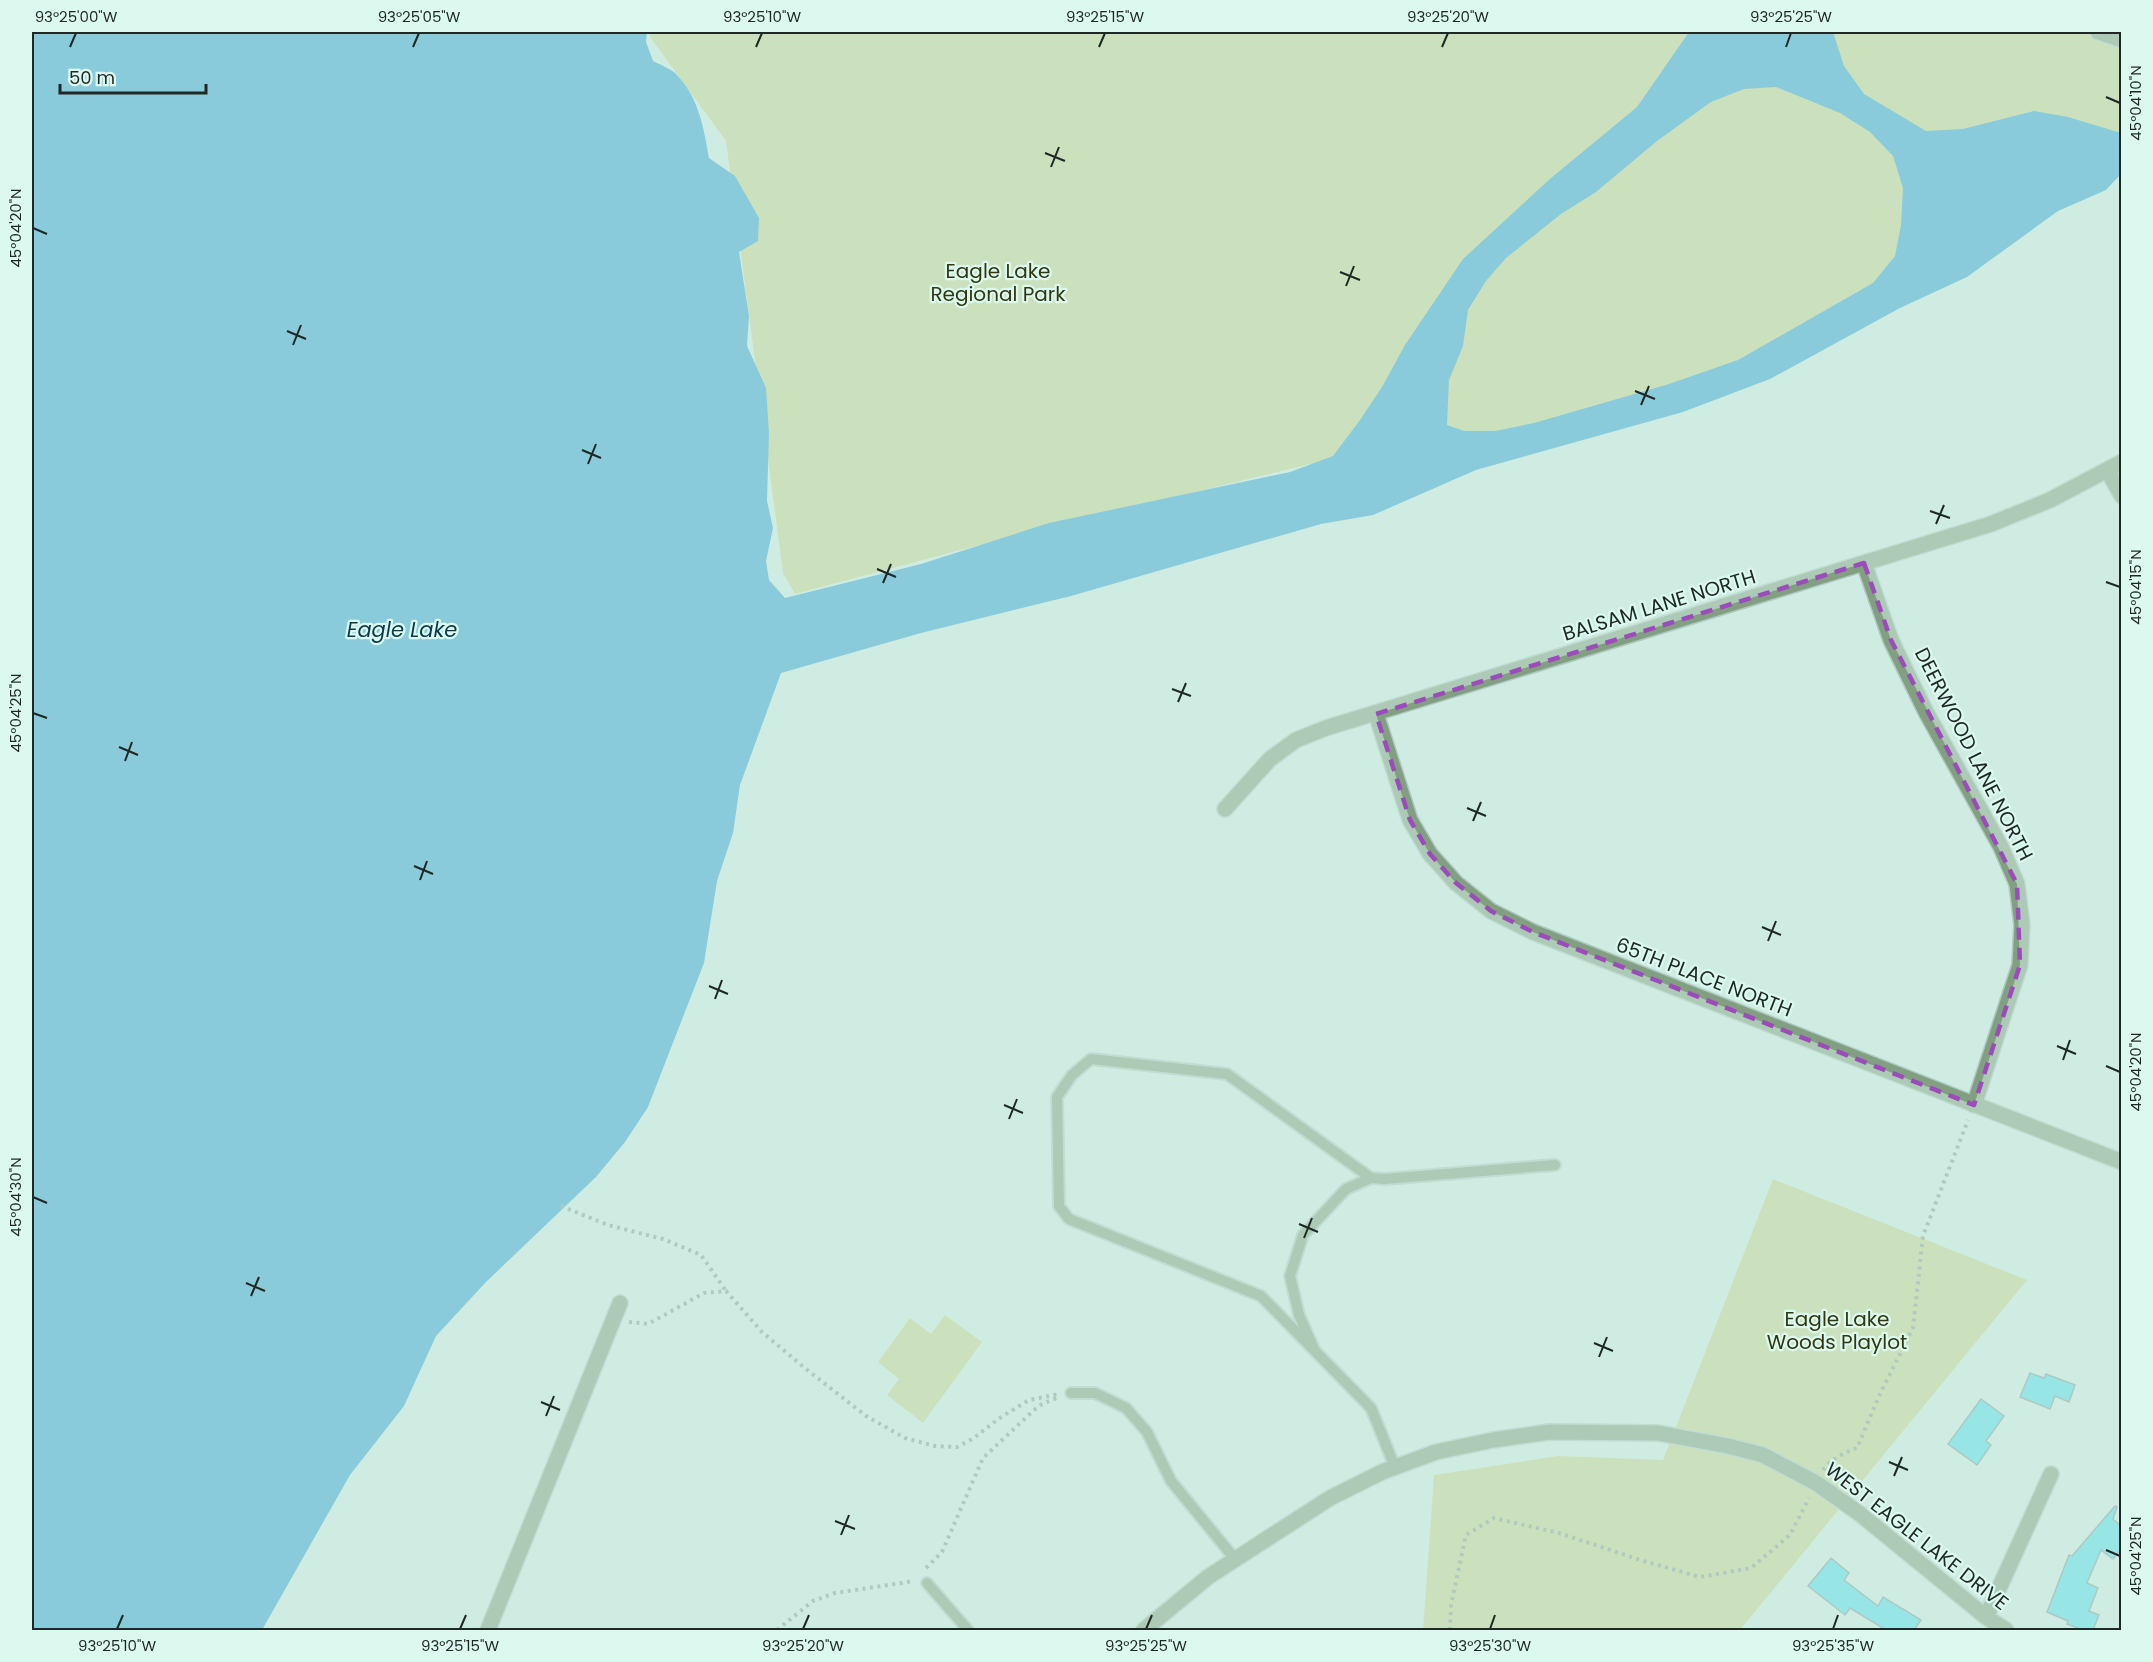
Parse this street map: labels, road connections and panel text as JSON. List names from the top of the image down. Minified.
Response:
{"streets":{"street":["BALSAM LANE NORTH","DEERWOOD LANE NORTH","65TH PLACE NORTH","WEST EAGLE LAKE DRIVE"]},"crossings":[["BALSAM LANE NORTH","DEERWOOD LANE NORTH"],["BALSAM LANE NORTH","65TH PLACE NORTH"],["DEERWOOD LANE NORTH","65TH PLACE NORTH"]],"water":["Eagle Lake"],"parks":["Eagle Lake Regional Park","Eagle Lake Woods Playlot"],"scale_bar":"50 m","coordinates":["93°25'00\"W","93°25'05\"W","93°25'10\"W","93°25'15\"W","93°25'20\"W","93°25'25\"W","45°04'10\"N","45°04'20\"N","45°04'15\"N","45°04'25\"N","45°04'30\"N","93°25'30\"W","93°25'35\"W"]}
